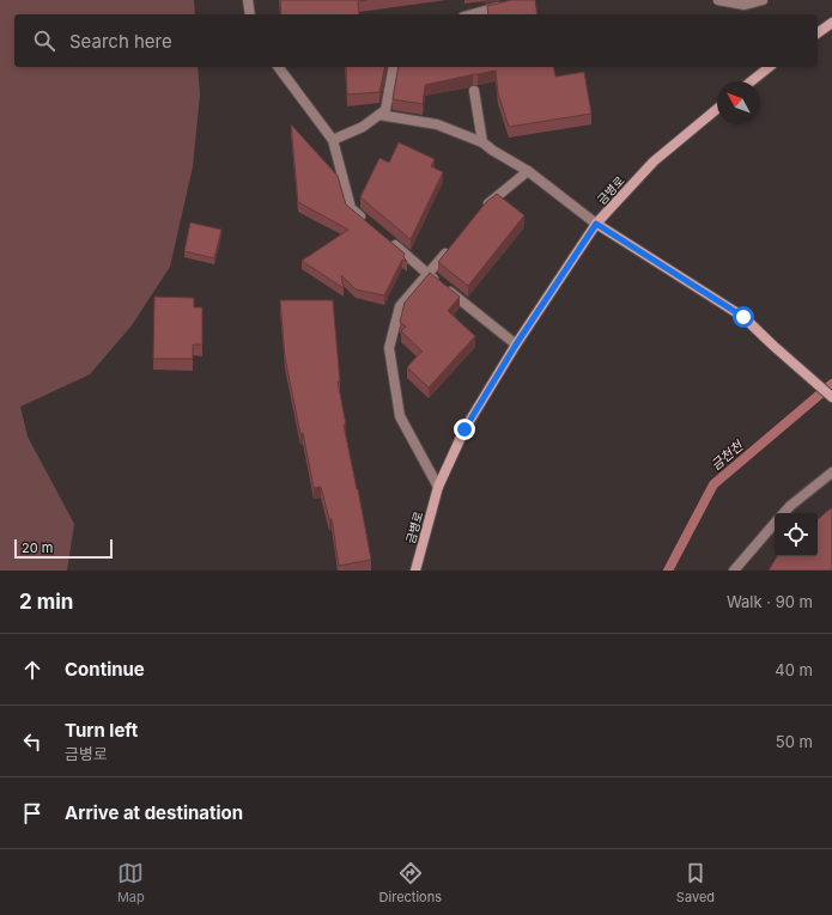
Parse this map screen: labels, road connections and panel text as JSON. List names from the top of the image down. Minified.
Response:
{"streets":{"street":["금병로"]},"water":["금천천"],"scale_bar":"20 m","north":"top left","page":{"search":"Search here","scale":"20 m","heading":["2 min","Walk · 90 m"],"list":[["Continue","40 m"],["Turn left","금병로","50 m"],"Arrive at destination"],"nav":["Map","Directions","Saved"]}}
